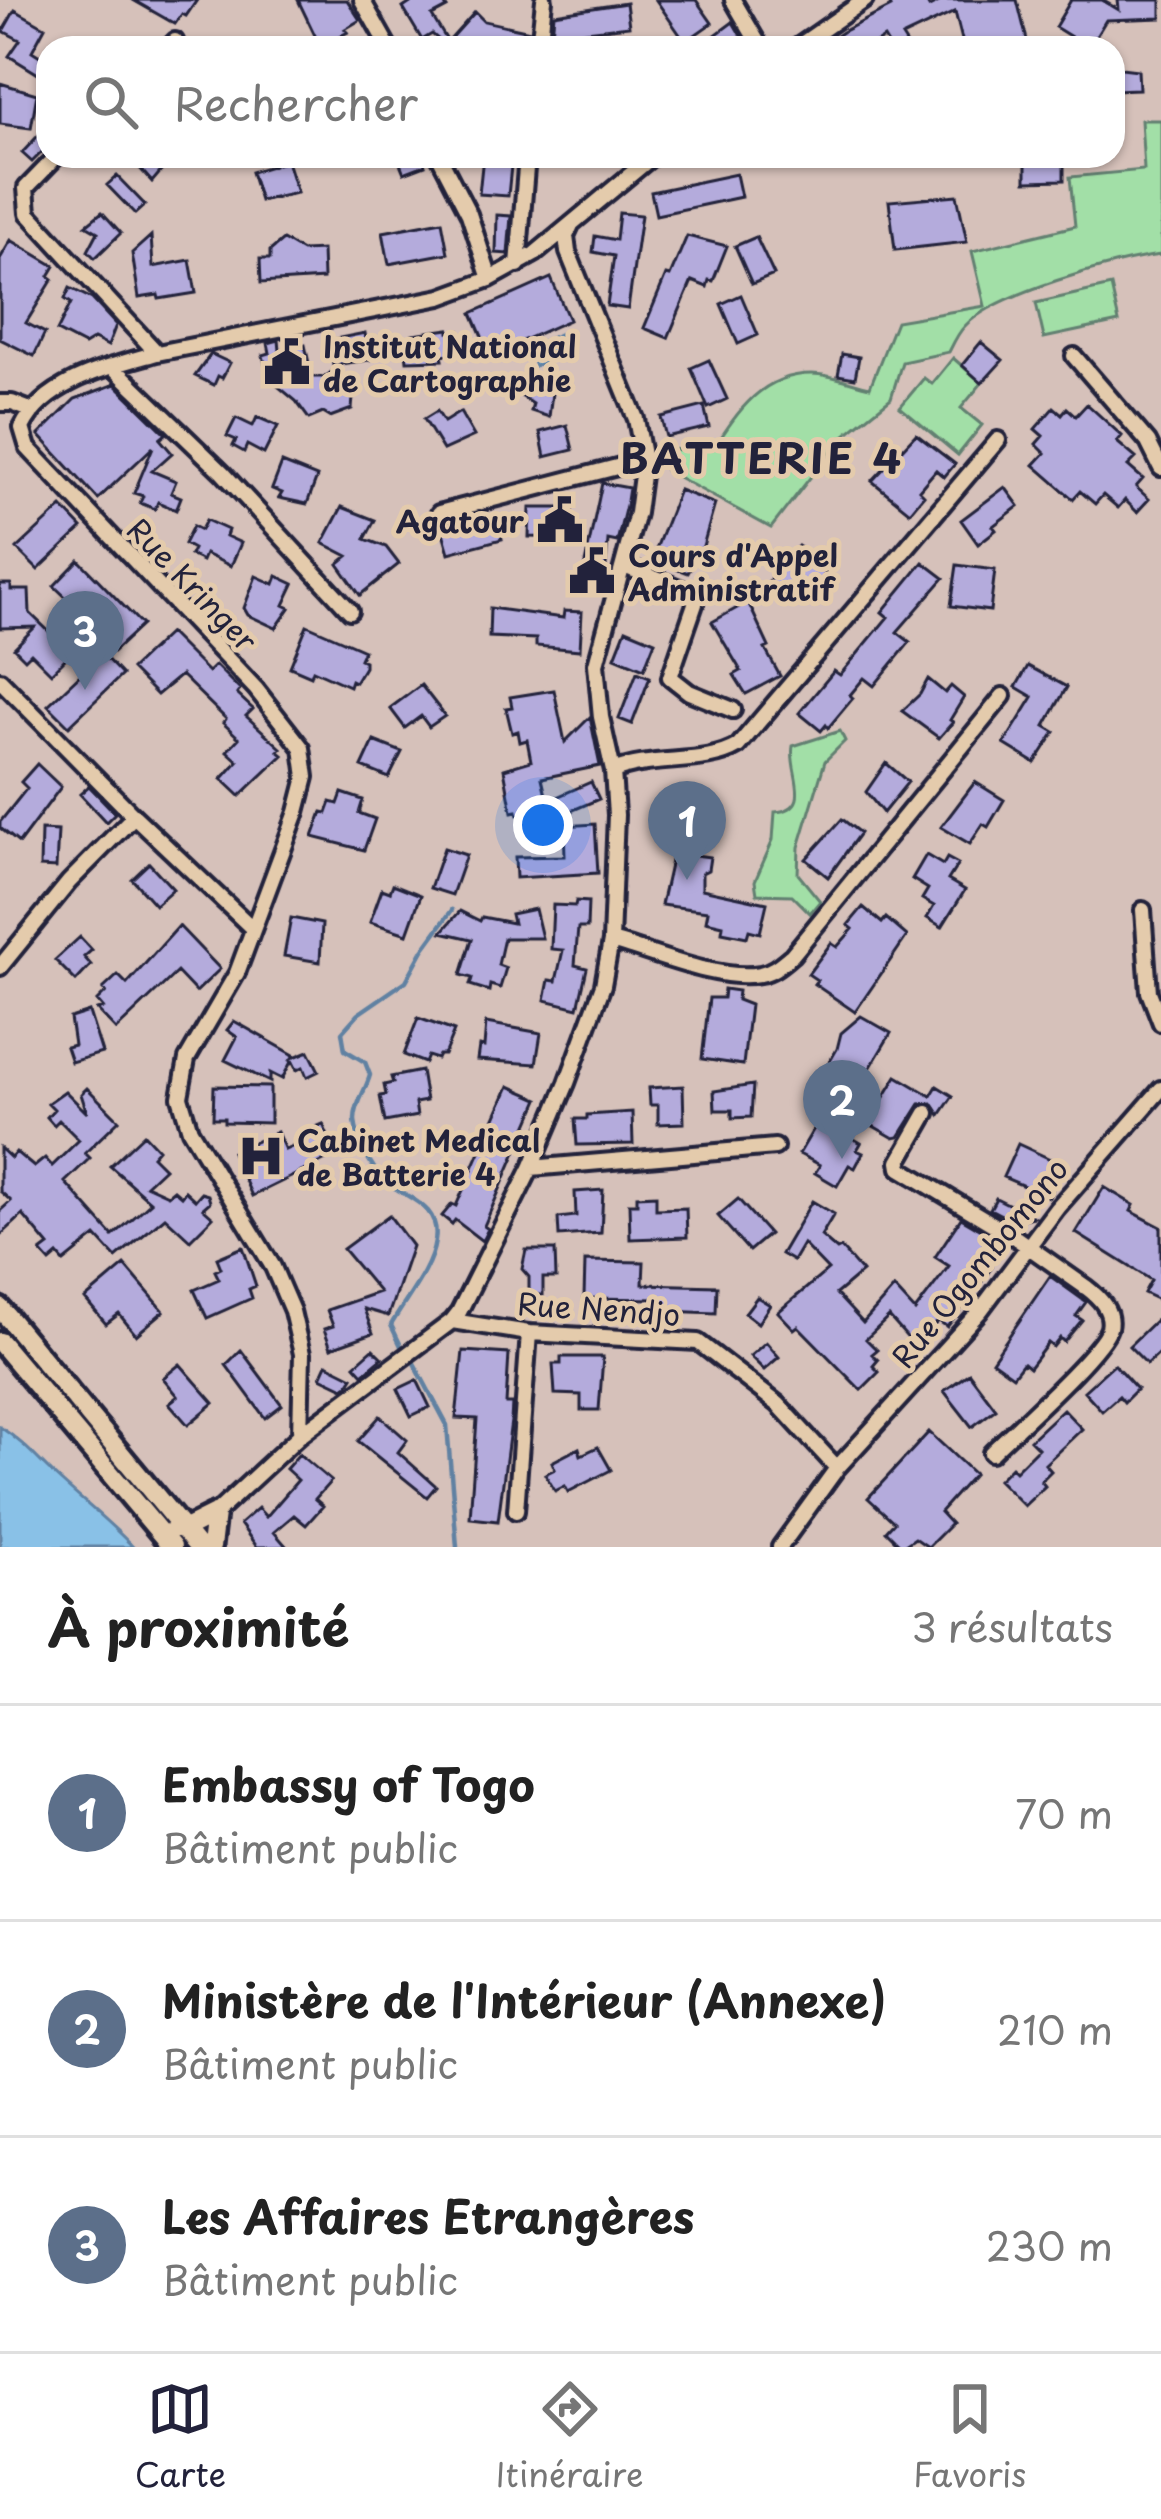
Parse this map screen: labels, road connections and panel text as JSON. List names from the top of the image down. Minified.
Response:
{"streets":{"street":["Rue Kringer","Rue Ogombomono","Rue Nendjo"]},"crossings":[["Rue Ogombomono","Rue Nendjo"]],"districts":["BATTERIE 4"],"places":{"public building":["Institut National de Cartographie","Agatour","Cours d'Appel Administratif"],"hospital":["Cabinet Medical de Batterie 4"]},"page":{"search":"Rechercher","pins":["3","1","2"],"heading":["À proximité","3 résultats"],"list":[{"mark":"1","name":"Embassy of Togo","note":"Bâtiment public","value":"70 m"},{"mark":"2","name":"Ministère de l'Intérieur (Annexe)","note":"Bâtiment public","value":"210 m"},{"mark":"3","name":"Les Affaires Etrangères","note":"Bâtiment public","value":"230 m"}],"nav":["Carte","Itinéraire","Favoris"]}}
